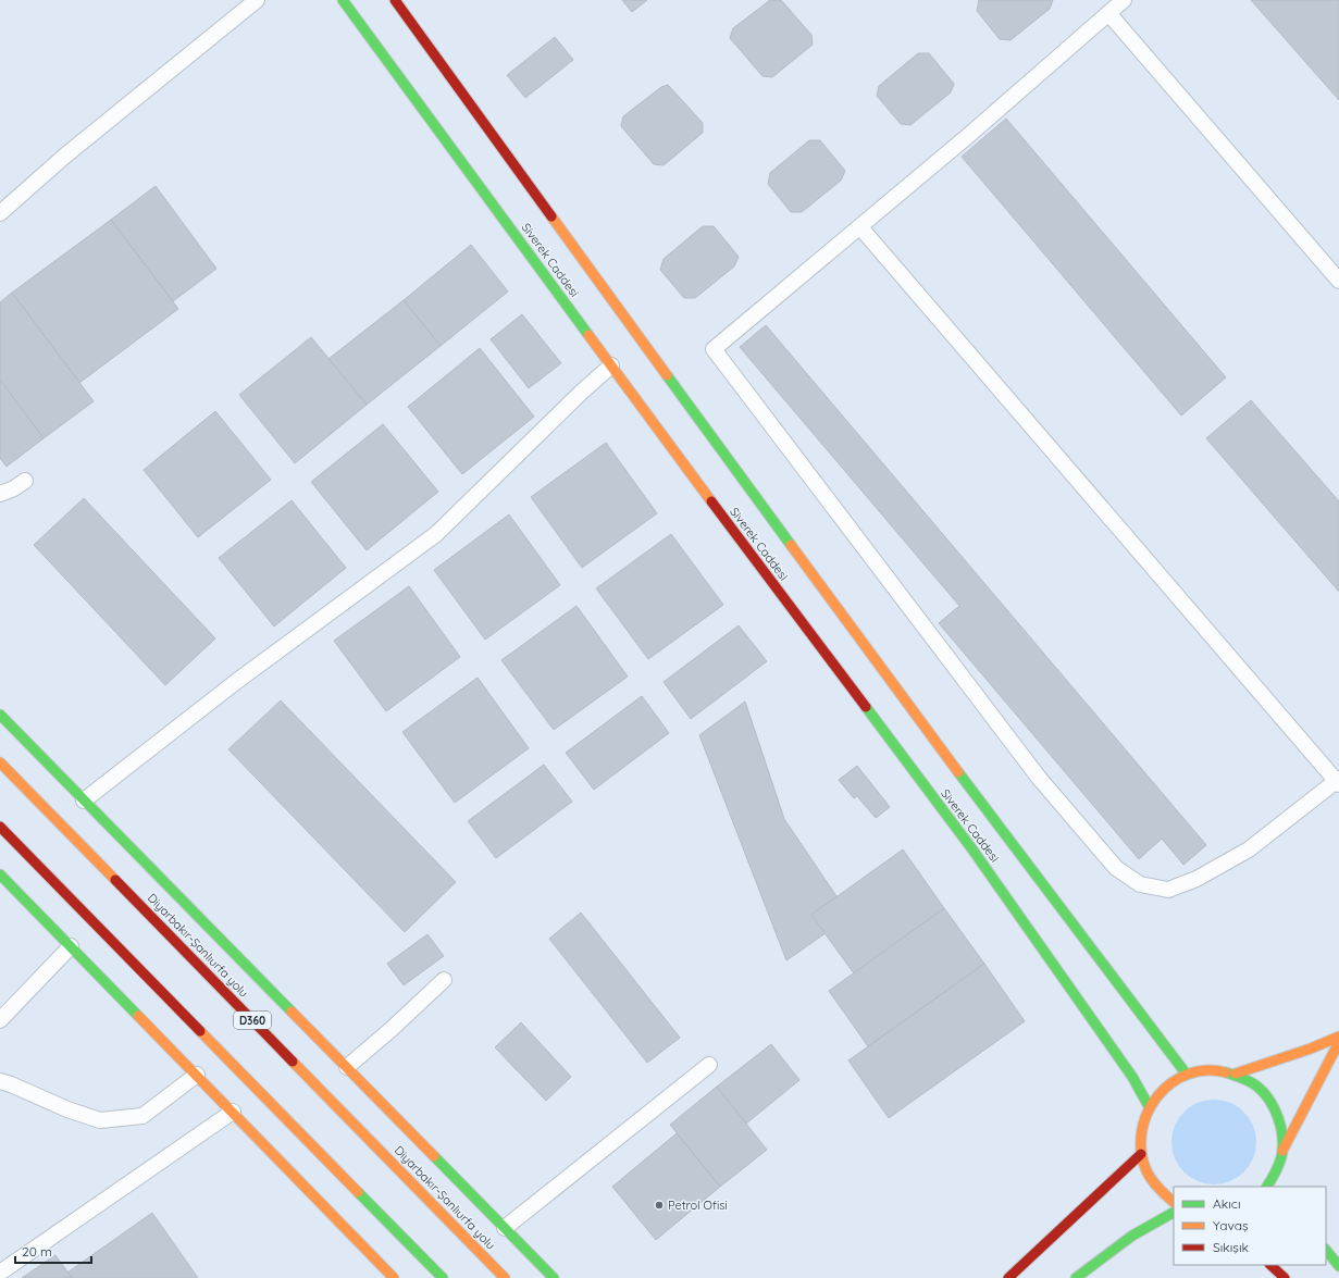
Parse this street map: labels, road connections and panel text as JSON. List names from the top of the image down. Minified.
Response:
{"streets":{"main road":["Siverek Caddesi","Diyarbakır-Şanlıurfa yolu","D360"]},"places":["Petrol Ofisi"],"legend":["Akıcı","Yavaş","Sıkışık"],"scale_bar":"20 m"}
